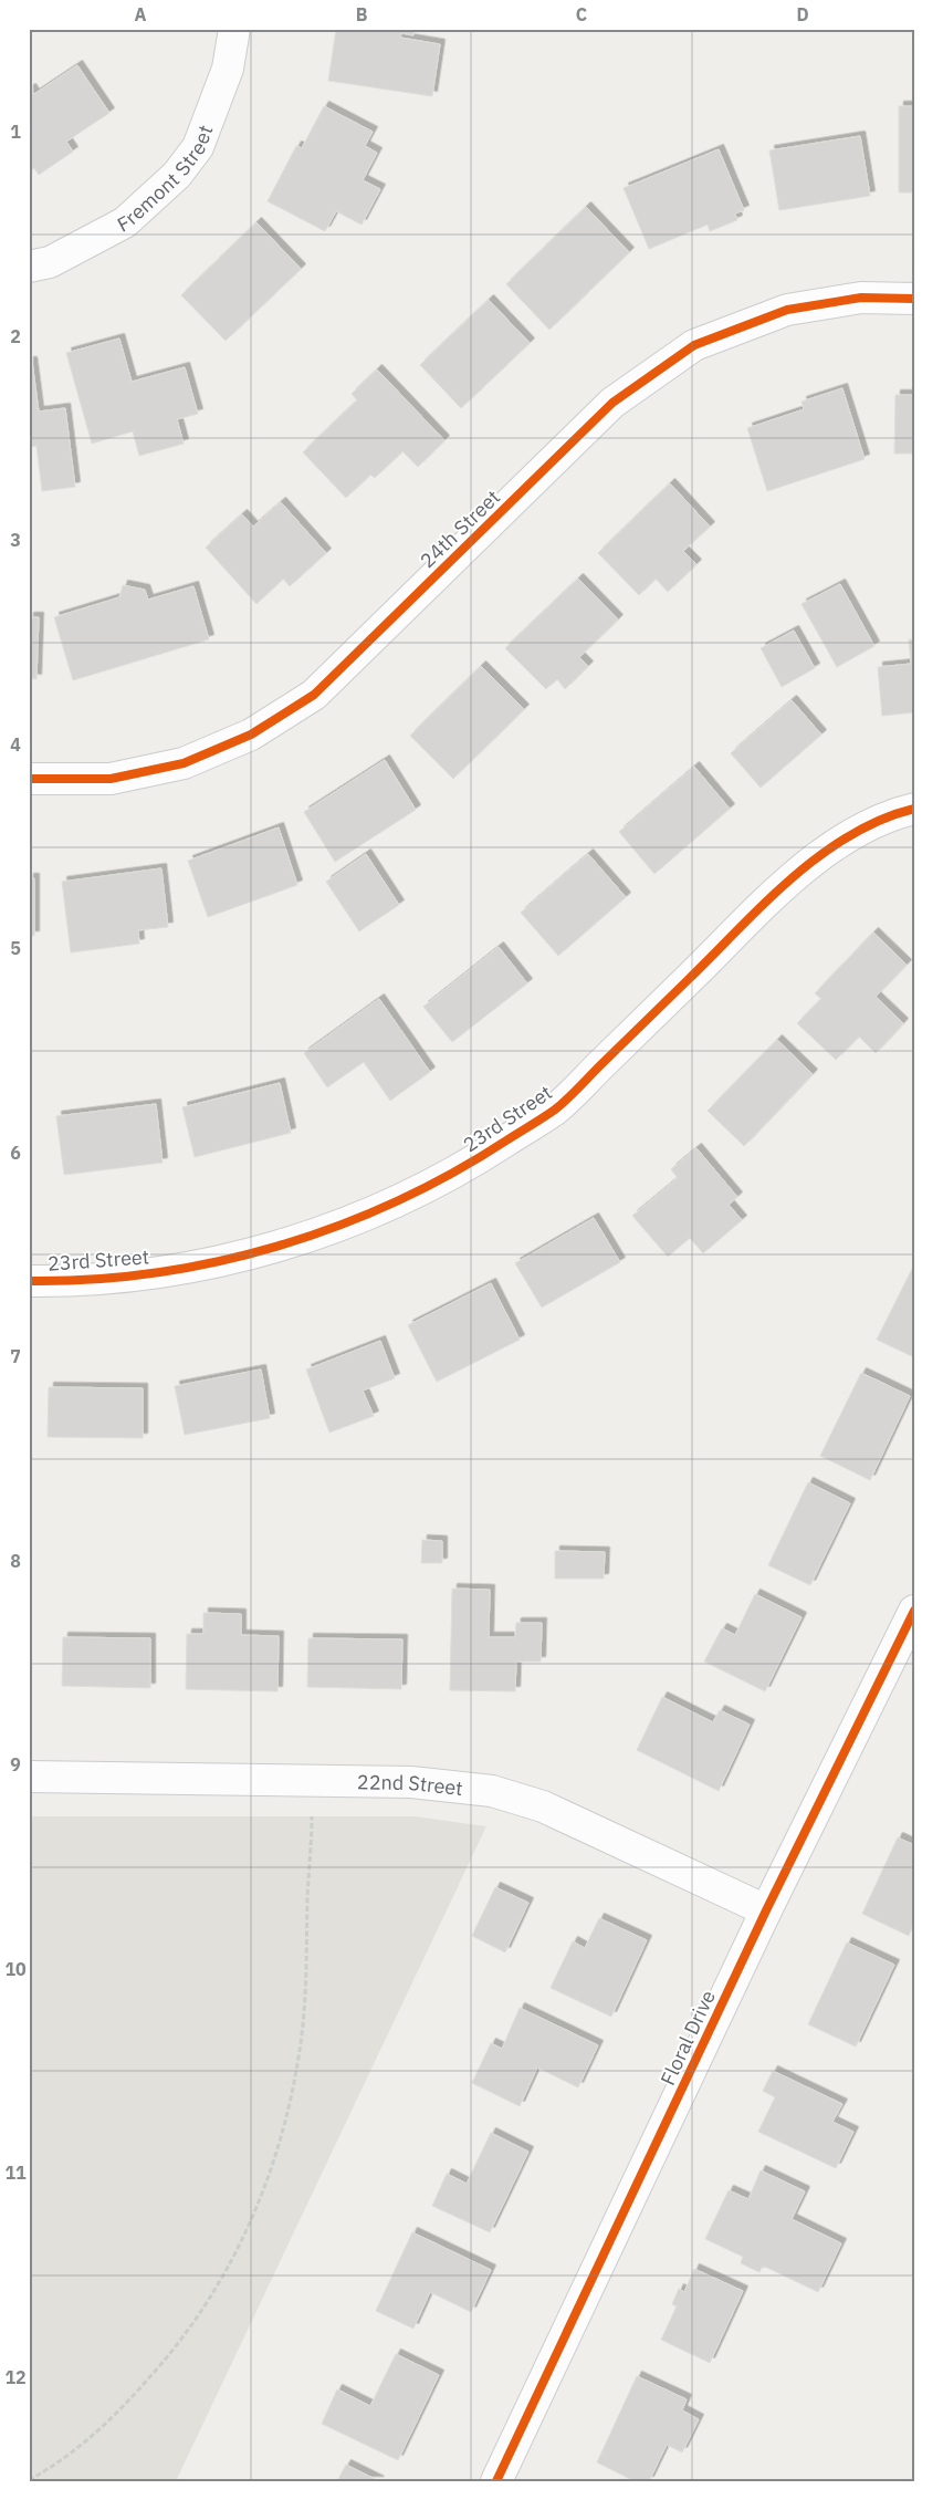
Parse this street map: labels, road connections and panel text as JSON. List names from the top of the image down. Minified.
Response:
{"streets":{"street":["Fremont Street","24th Street","23rd Street","22nd Street","Floral Drive"]},"crossings":[["22nd Street","Floral Drive"]],"grid":{"columns":["A","B","C","D"],"rows":["1","2","3","4","5","6","7","8","9","10","11","12"]}}
